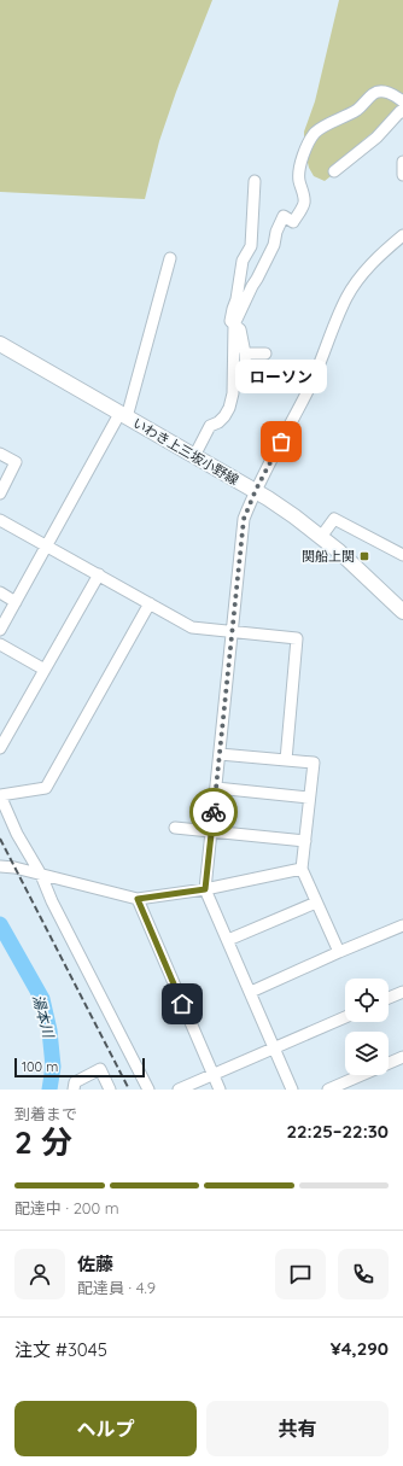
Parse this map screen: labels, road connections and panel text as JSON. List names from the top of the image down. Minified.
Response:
{"streets":{"main road":["いわき上三坂小野線"]},"water":["湯本川"],"places":{"other":["ローソン"],"transit":["関船上関"]},"scale_bar":"100 m","page":{"bubble":"ローソン","scale":"100 m","heading":["2 分","到着まで","22:25–22:30"],"panel":["佐藤","配達員 · 4.9","注文 #3045","¥4,290"],"bar":"配達中 · 200 m","buttons":["ヘルプ","共有"]}}
